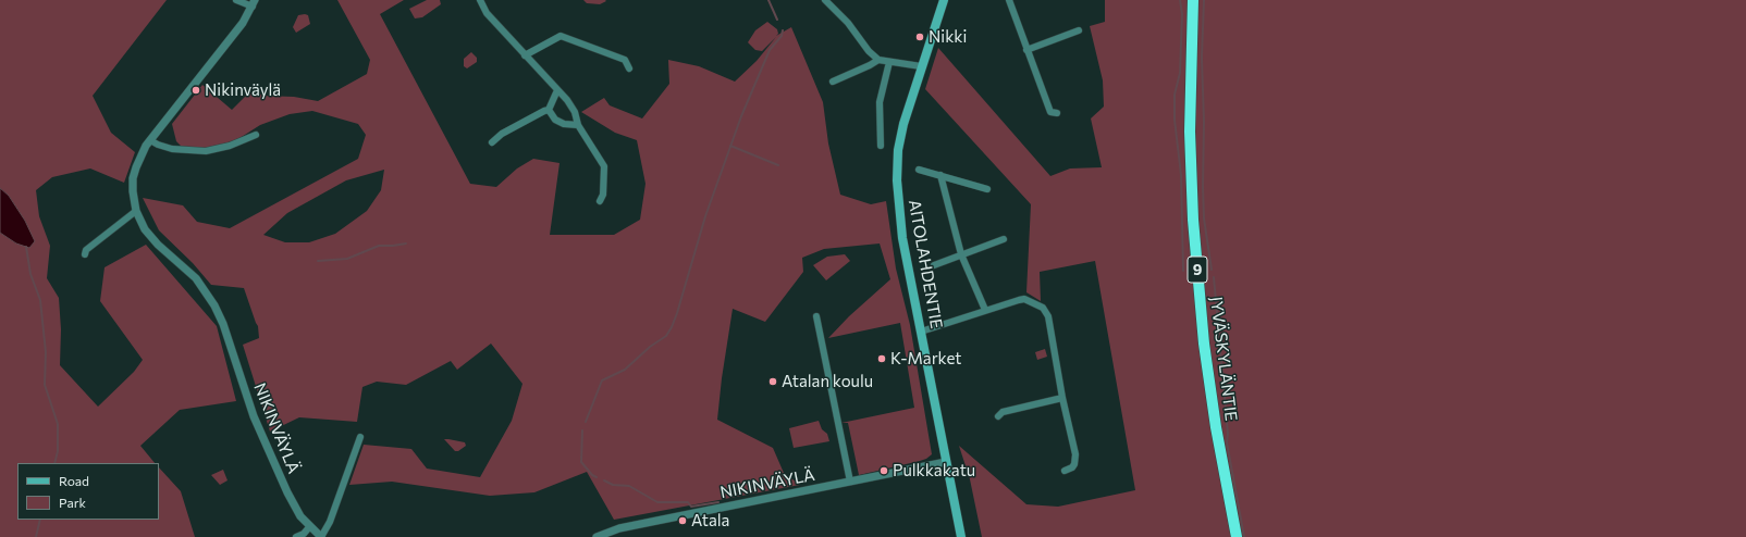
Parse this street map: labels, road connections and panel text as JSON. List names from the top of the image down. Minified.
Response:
{"streets":{"highway":["9","JYVÄSKYLÄNTIE"],"main road":["AITOLAHDENTIE"],"street":["NIKINVÄYLÄ"]},"crossings":[["AITOLAHDENTIE","NIKINVÄYLÄ"]],"places":["Nikki","Nikinväylä","K-Market","Atalan koulu","Pulkkakatu","Atala"],"legend":["Road","Park"]}
